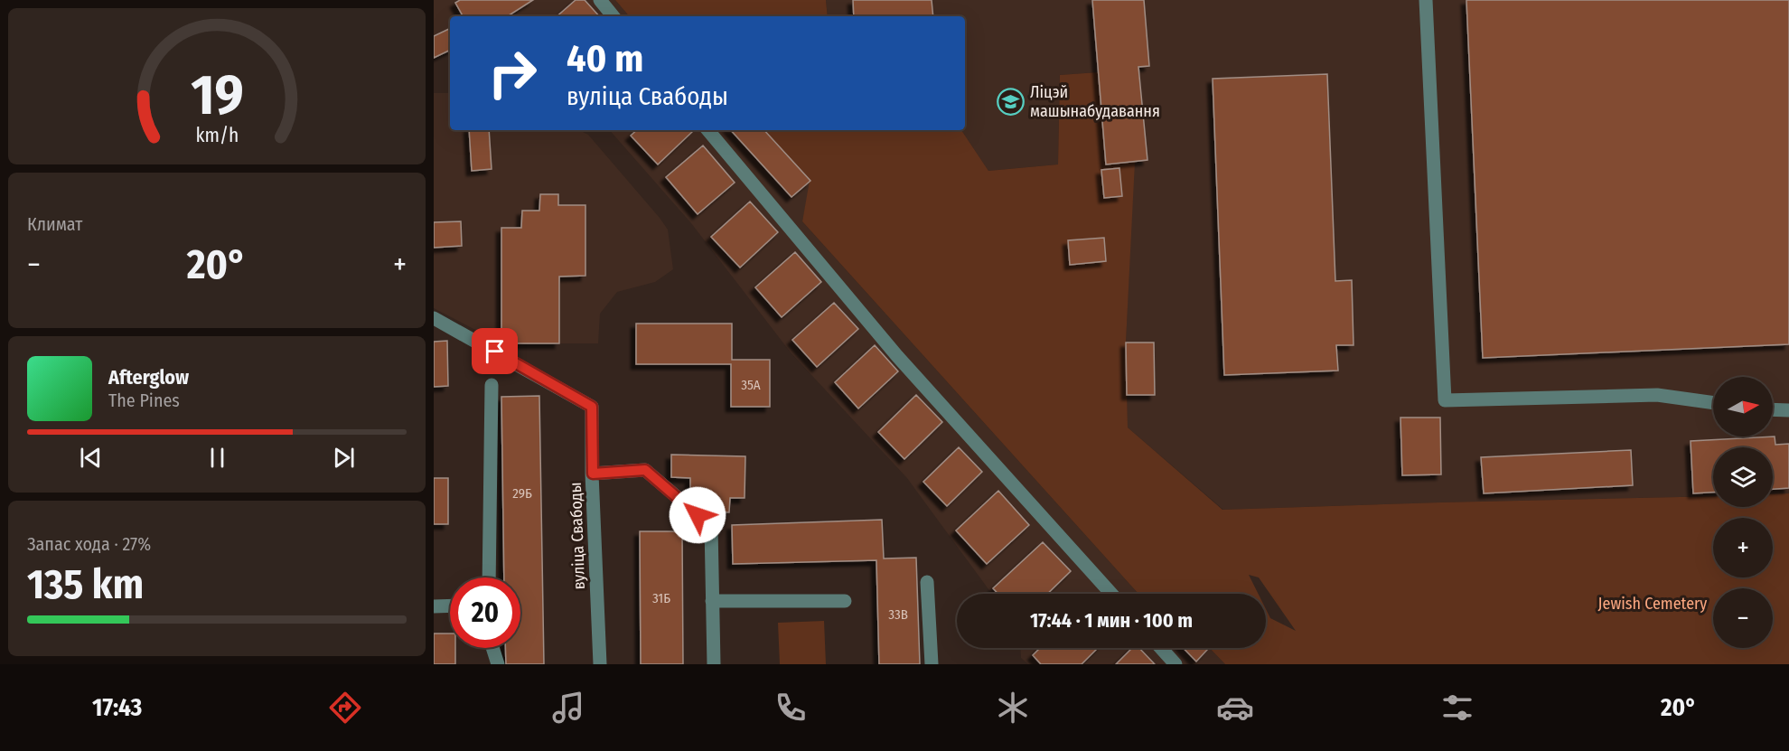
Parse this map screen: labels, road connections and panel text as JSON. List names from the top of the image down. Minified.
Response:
{"streets":{"street":["вуліца Свабоды"]},"parks":["Jewish Cemetery"],"places":{"school or university":["Ліцэй машынабудавання"]},"house_numbers":["35А","29Б","31Б","33В"],"north":"right","page":{"turn":["40 m","вуліца Свабоды"],"tile":["Климат",["Запас хода · 27%","135 km"]],"heat":["−","20°","+"],"song":["Afterglow","The Pines"],"map_buttons":["+","−"],"limit":"20","trip":"17:44 · 1 мин · 100 m","tabs":["17:43","20°"],"gauge":["19","km/h"]}}
